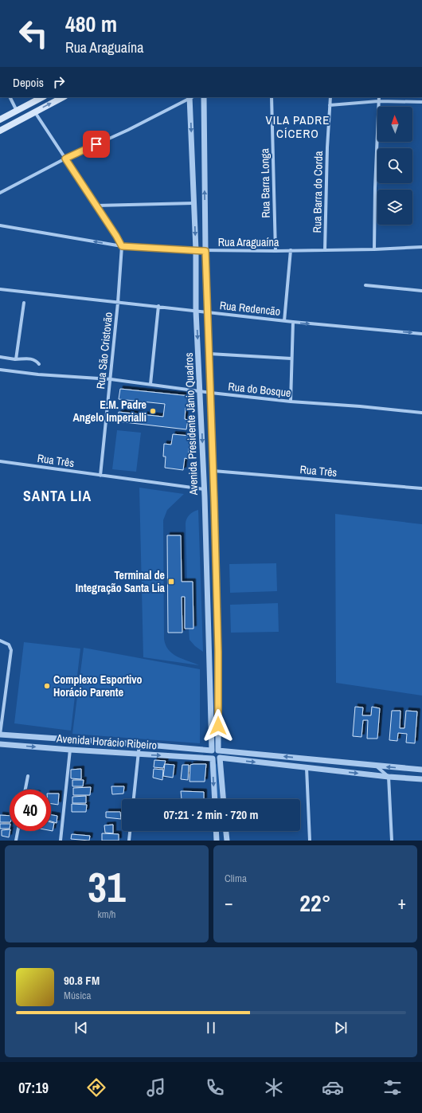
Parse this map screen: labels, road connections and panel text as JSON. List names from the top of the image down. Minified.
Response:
{"streets":{"street":["Rua Barra Longa","Rua Barra do Corda","Rua Araguaína","Rua Redencão","Rua São Cristovão","Rua do Bosque","Avenida Presidente Jânio Quadros","Rua Três","Avenida Horácio Ribeiro"]},"crossings":[["Rua Barra Longa","Rua Araguaína"],["Rua Barra do Corda","Rua Araguaína"],["Rua Araguaína","Rua São Cristovão"],["Rua Araguaína","Avenida Presidente Jânio Quadros"],["Rua Redencão","Rua São Cristovão"],["Rua Redencão","Avenida Presidente Jânio Quadros"],["Rua São Cristovão","Rua do Bosque"],["Rua São Cristovão","Rua Três"],["Rua do Bosque","Avenida Presidente Jânio Quadros"],["Avenida Presidente Jânio Quadros","Rua Três"],["Avenida Presidente Jânio Quadros","Avenida Horácio Ribeiro"]],"districts":["VILA PADRE CÍCERO","SANTA LIA"],"places":{"other":["E.M. Padre Angelo Imperialli","Complexo Esportivo Horácio Parente"],"transit":["Terminal de Integração Santa Lia"]},"north":"top","page":{"turn":["480 m","Rua Araguaína"],"then":"Depois","limit":"40","trip":"07:21 · 2 min · 720 m","tile":[["31","km/h"],"Clima"],"heat":["−","22°","+"],"song":["90.8 FM","Música"],"tabs":"07:19"}}
